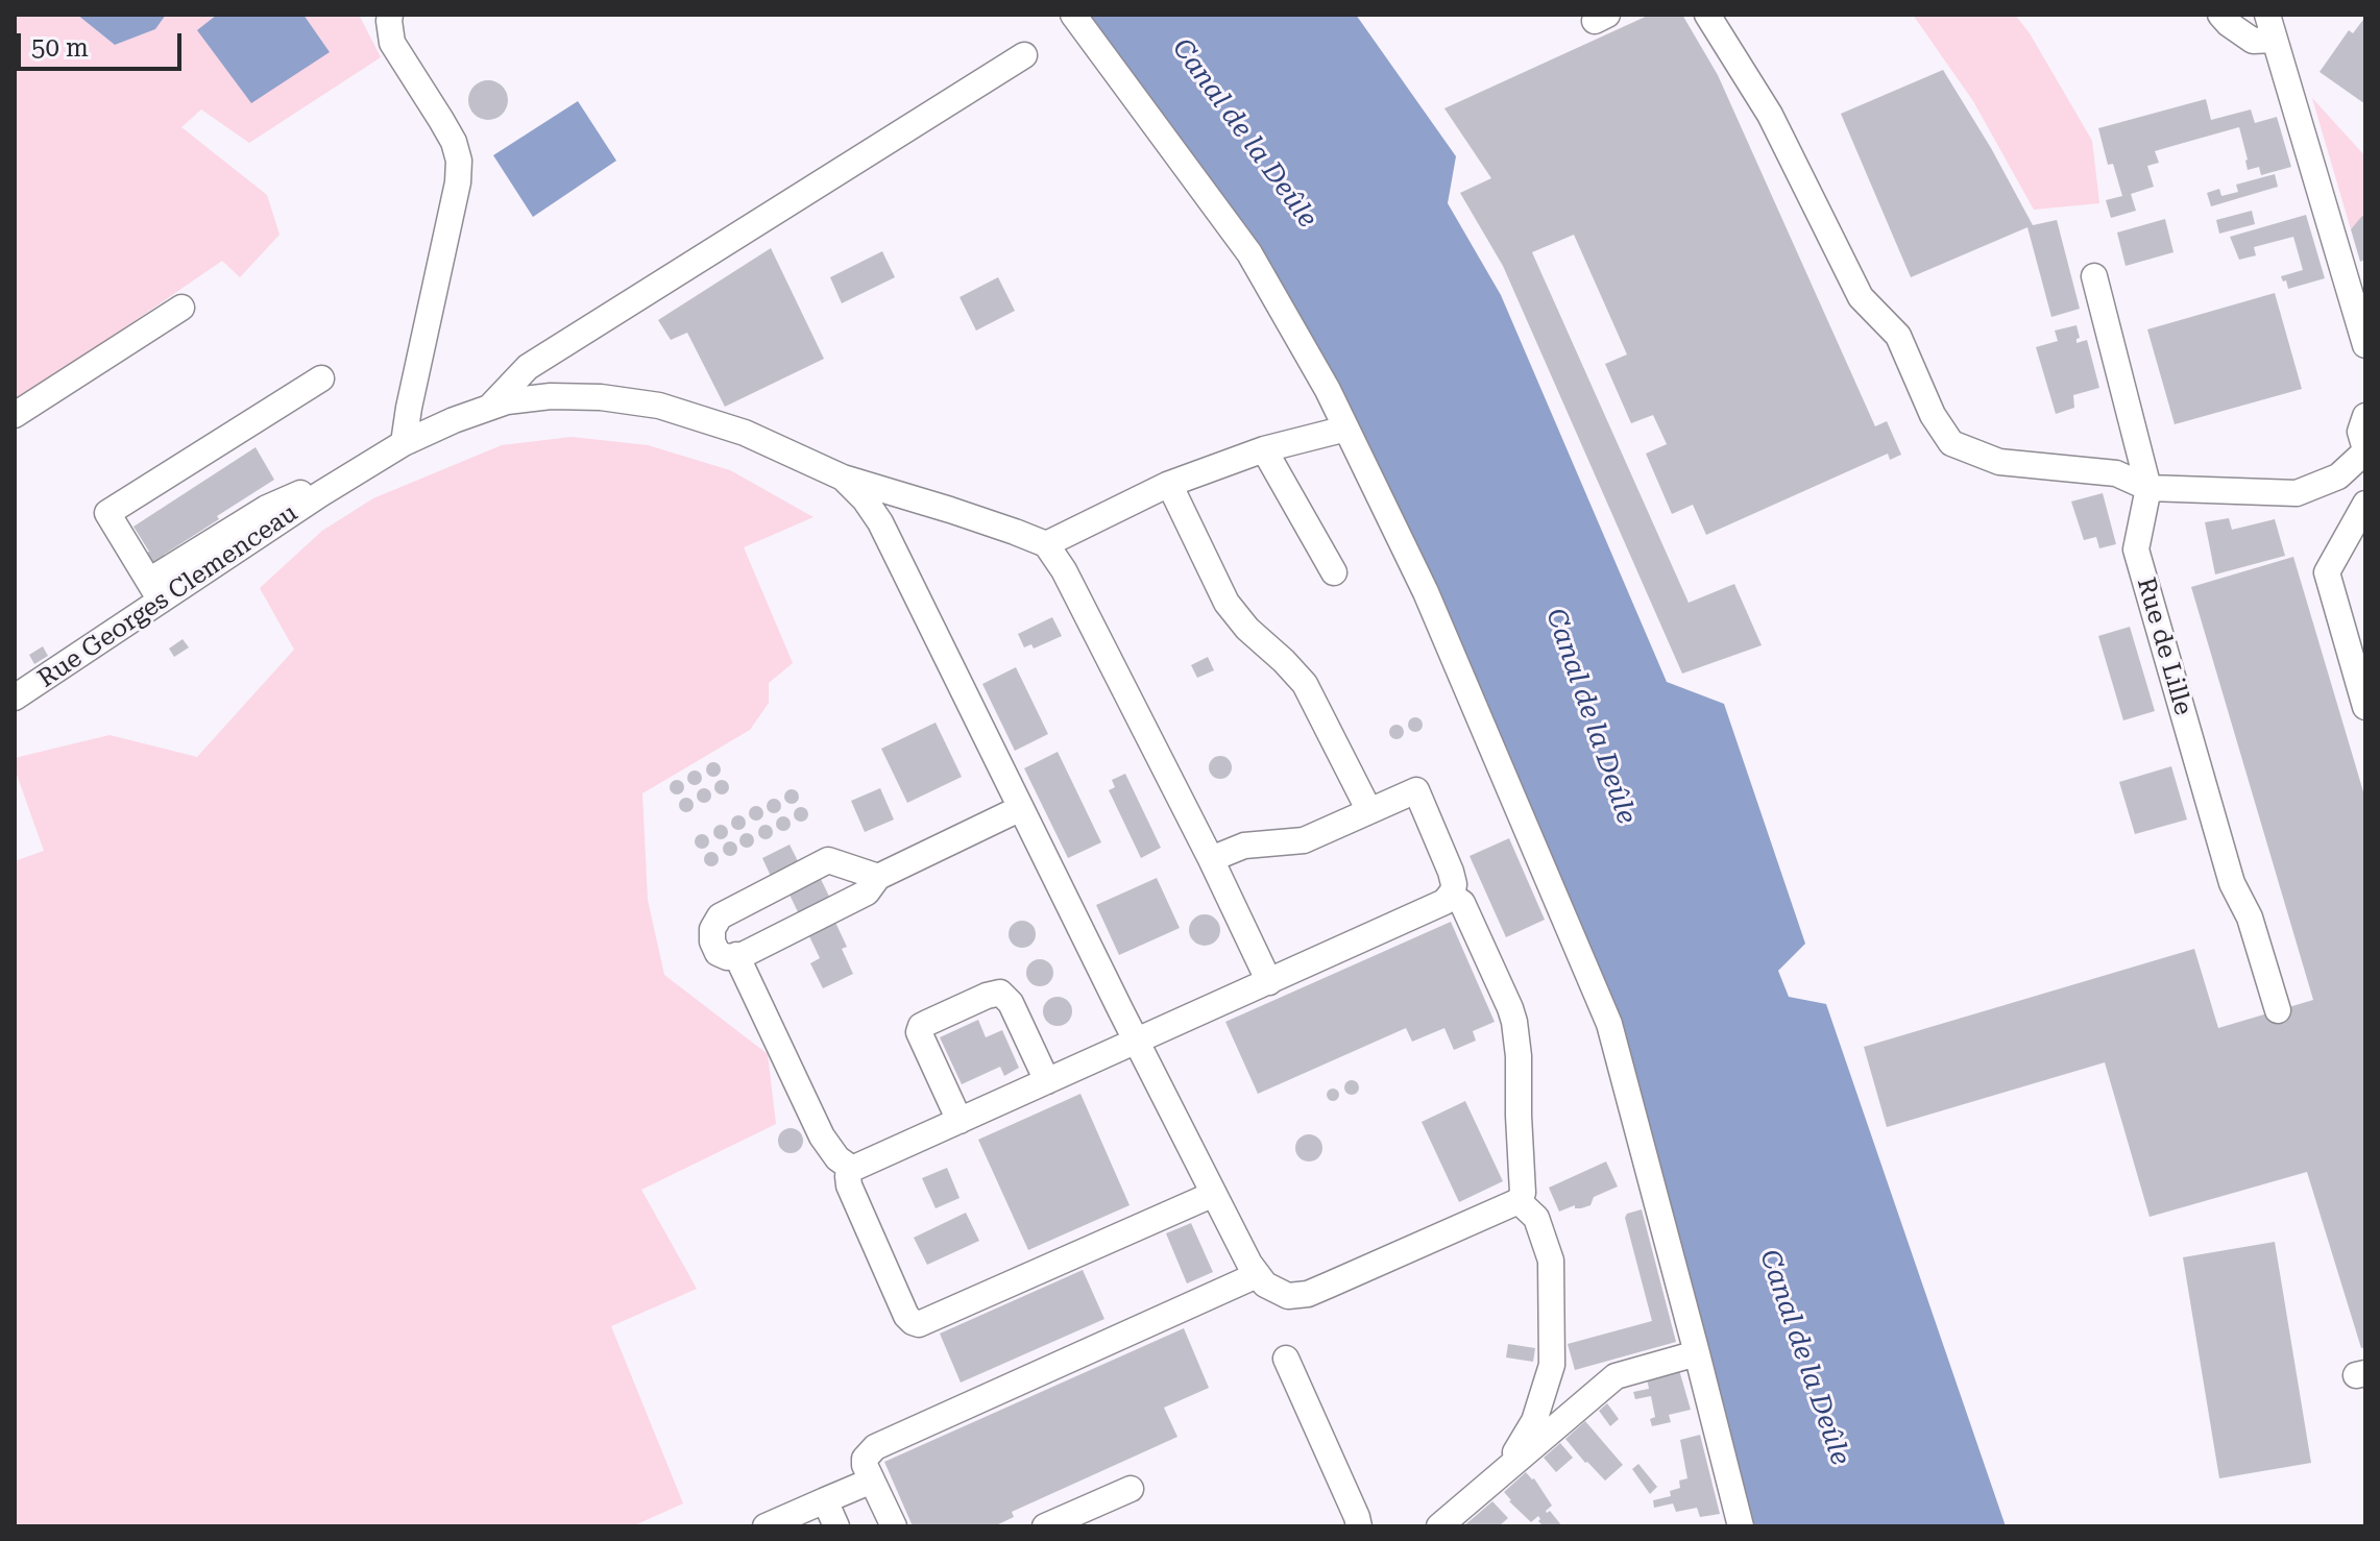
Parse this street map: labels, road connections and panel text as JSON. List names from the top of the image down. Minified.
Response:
{"streets":{"street":["Rue Georges Clemenceau","Rue de Lille"]},"water":["Canal de la Deûle"],"scale_bar":"50 m"}
